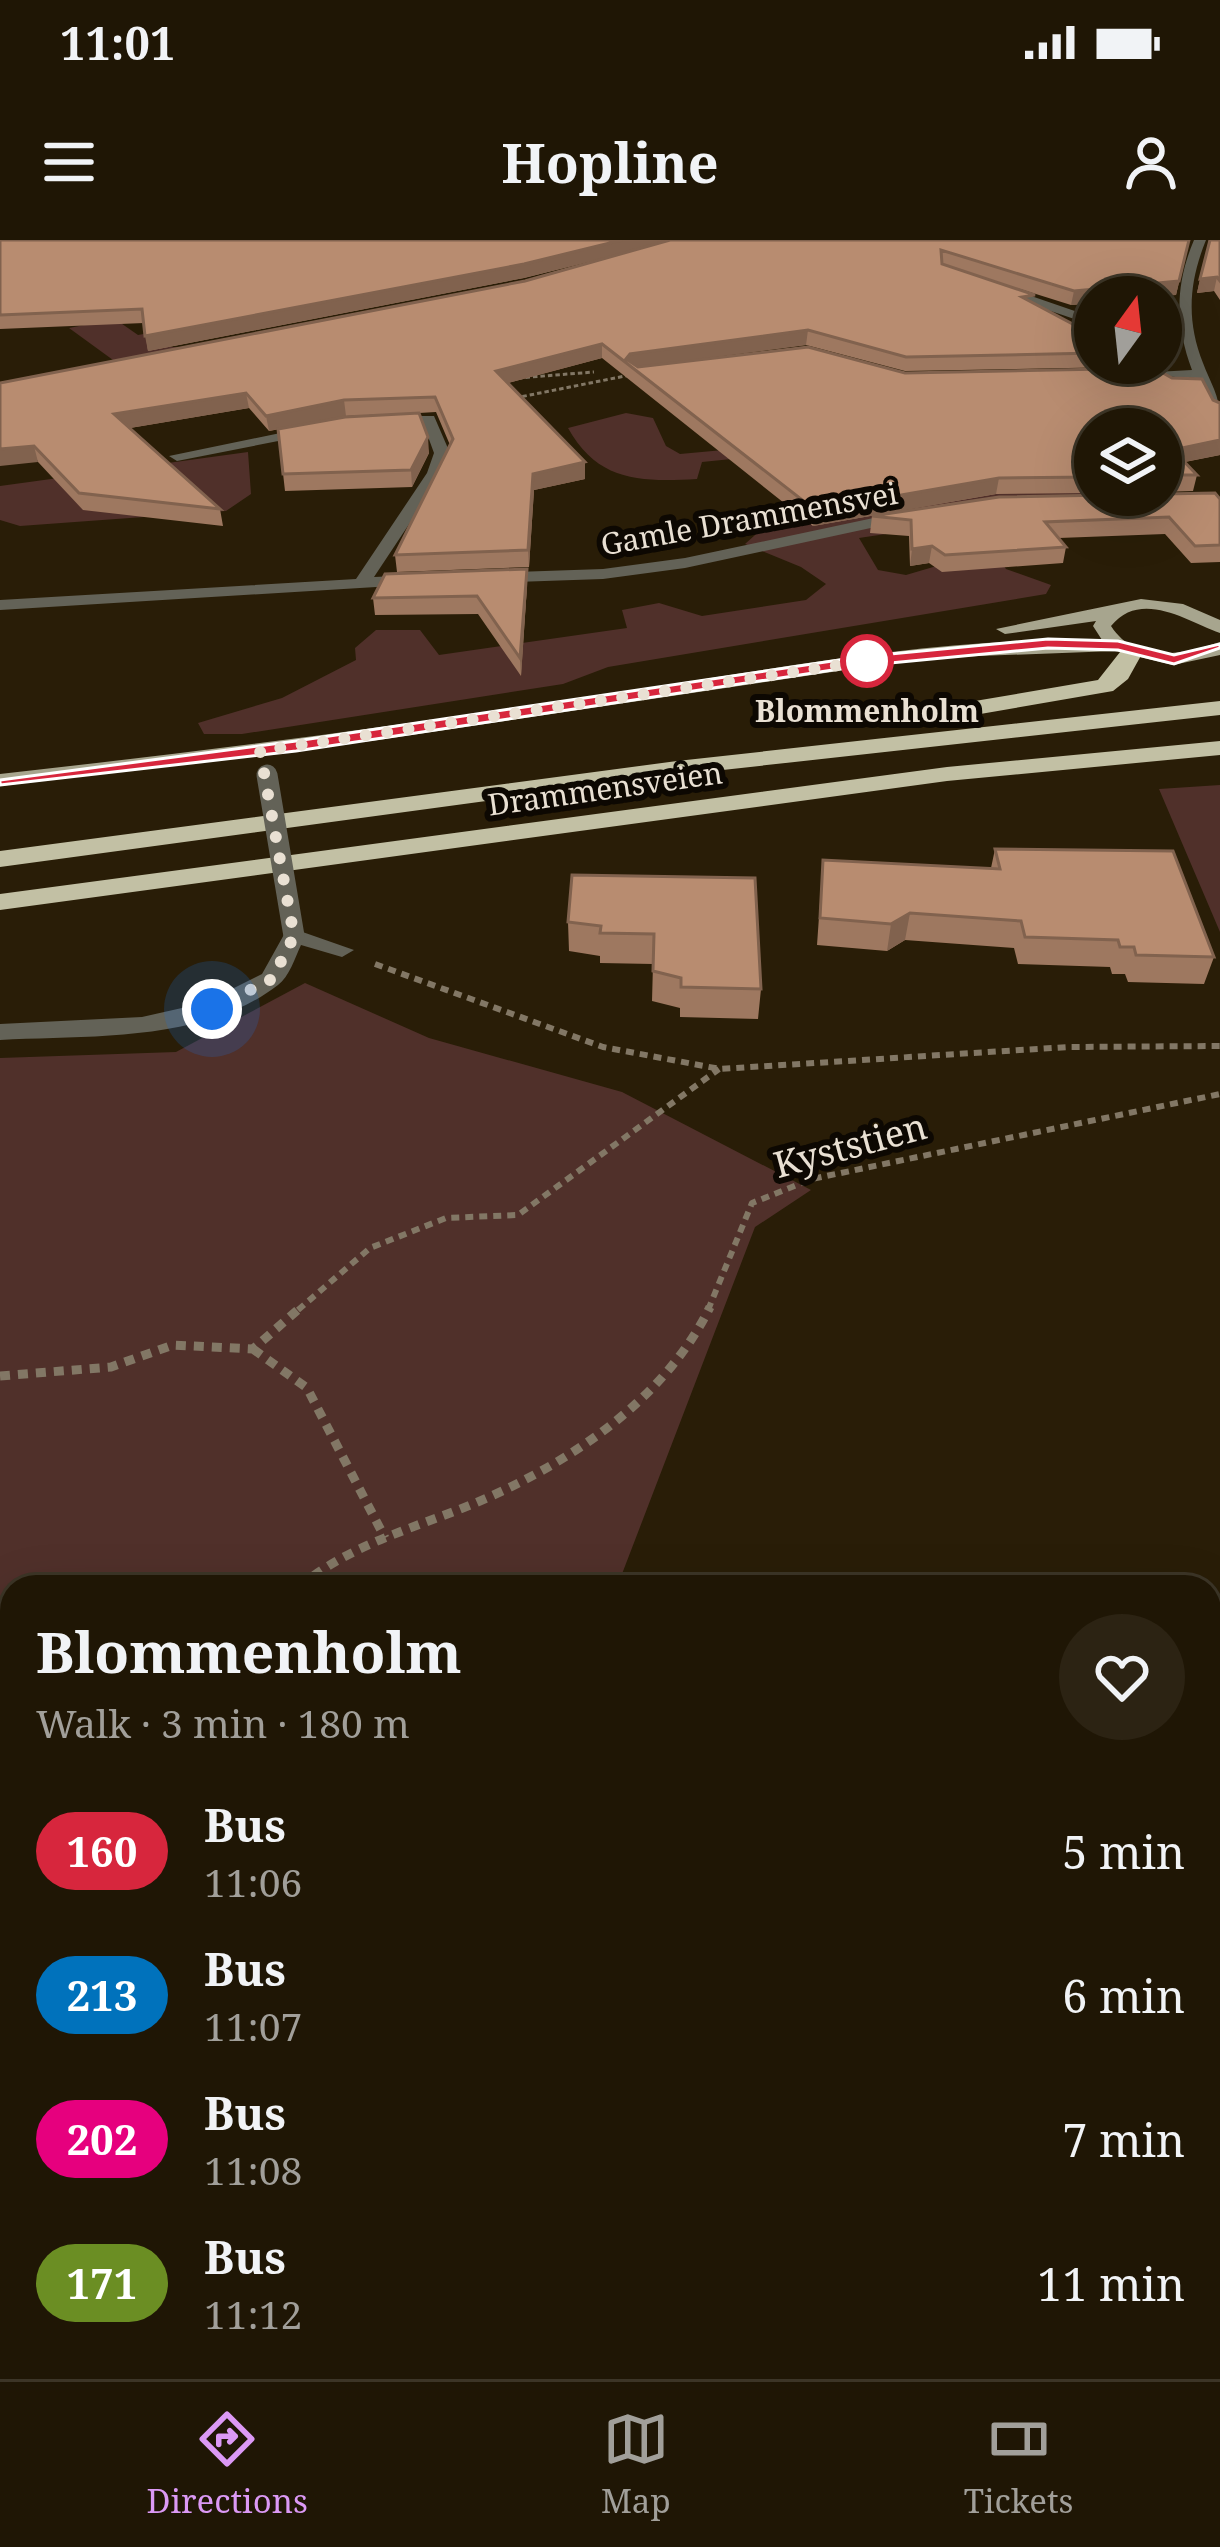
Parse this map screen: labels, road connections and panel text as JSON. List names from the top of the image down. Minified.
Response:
{"streets":{"highway":["Drammensveien"],"street":["Gamle Drammensvei"],"path":["Kyststien"]},"places":["Blommenholm"],"lines":["bus line 160"],"north":"top","page":{"status":"11:01","header":"Hopline","heading":["Blommenholm","Walk · 3 min · 180 m"],"list":[{"mark":"160","name":"Bus","note":"11:06","value":"5 min"},{"mark":"213","name":"Bus","note":"11:07","value":"6 min"},{"mark":"202","name":"Bus","note":"11:08","value":"7 min"},{"mark":"171","name":"Bus","note":"11:12","value":"11 min"}],"tabs":["Directions","Map","Tickets"]}}
